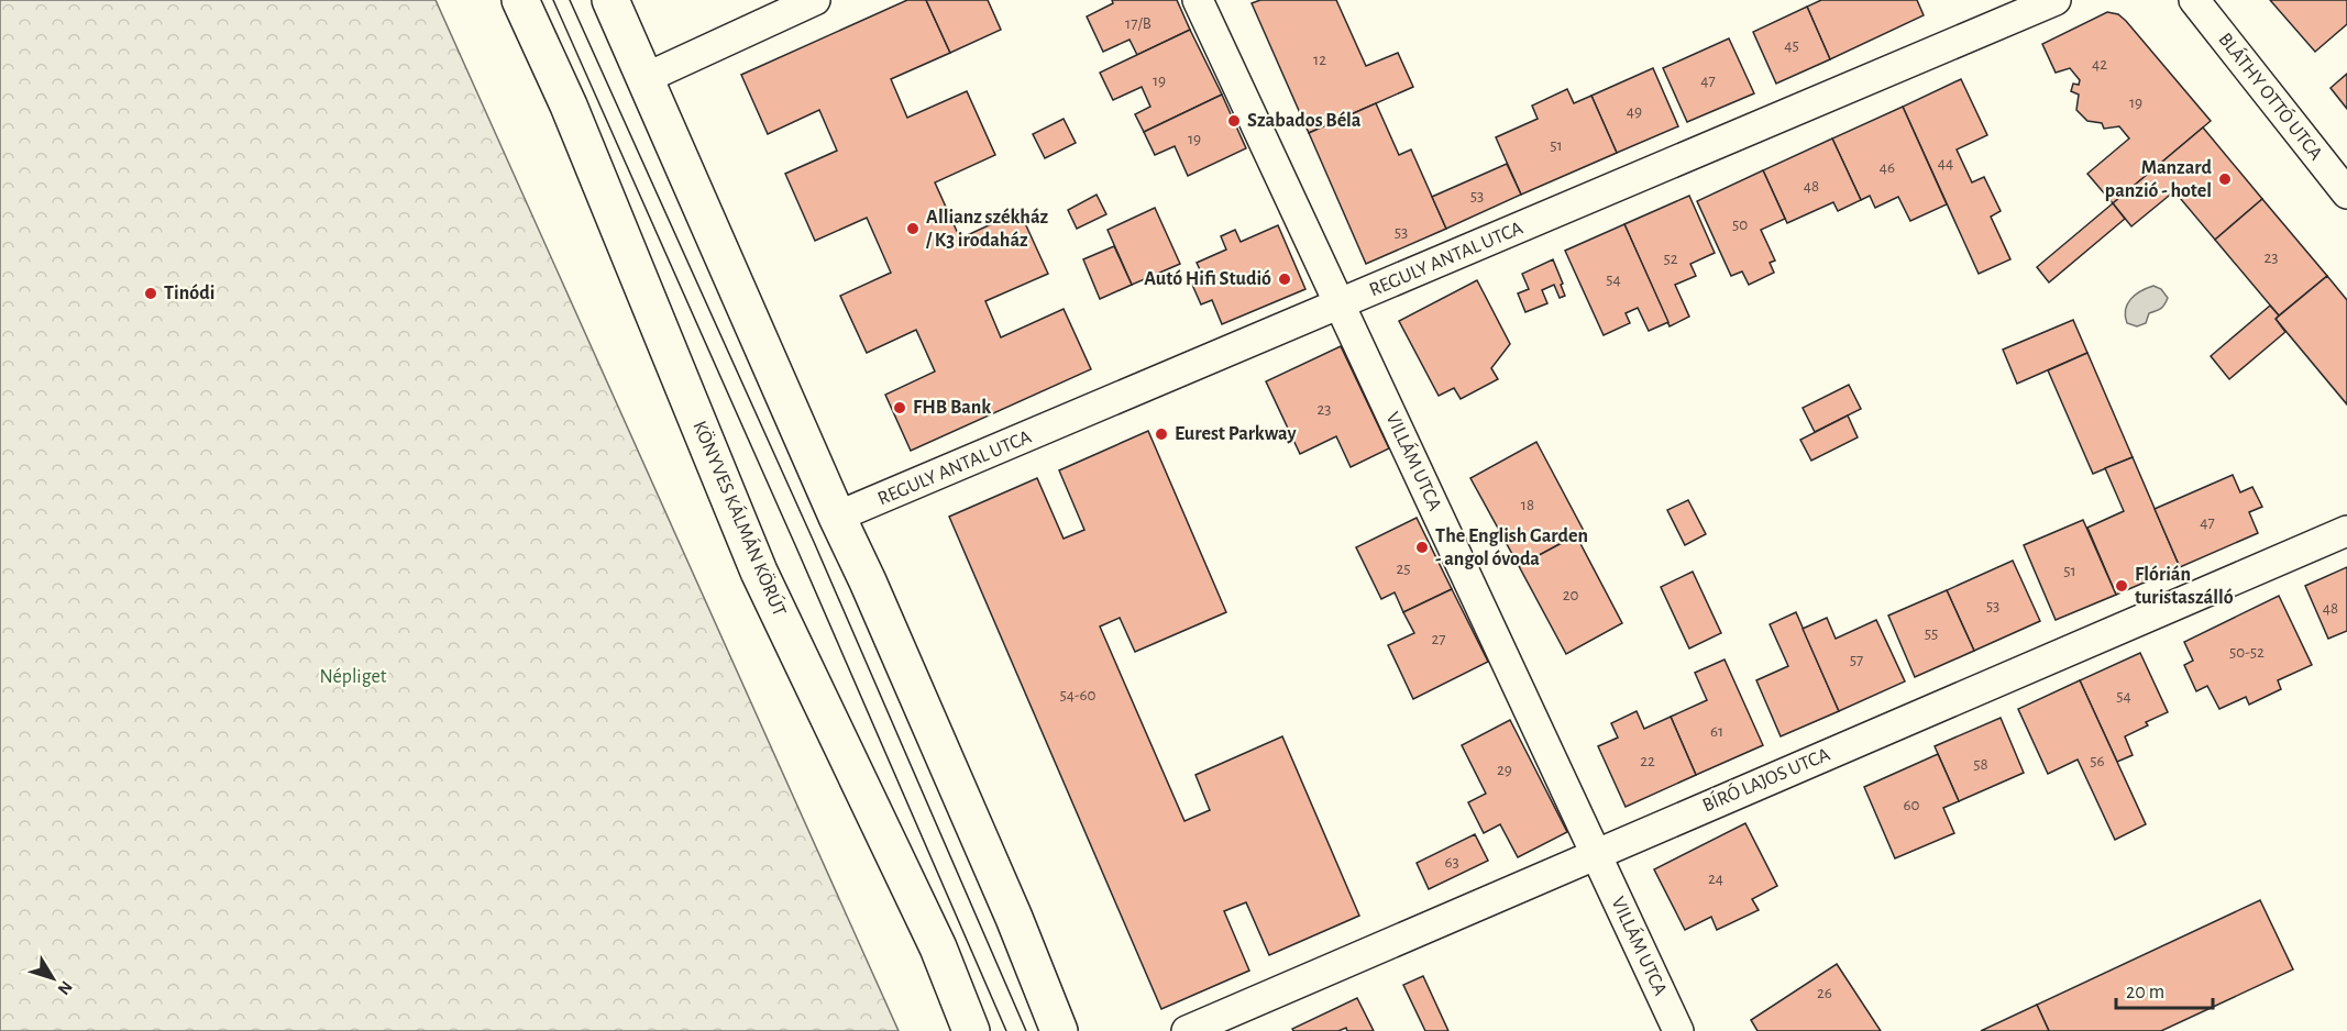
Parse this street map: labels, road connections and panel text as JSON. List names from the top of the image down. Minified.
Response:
{"streets":{"main road":["KÖNYVES KÁLMÁN KÖRÚT"],"street":["BLÁTHY OTTÓ UTCA","REGULY ANTAL UTCA","VILLÁM UTCA","BÍRÓ LAJOS UTCA"]},"crossings":[["REGULY ANTAL UTCA","VILLÁM UTCA"],["VILLÁM UTCA","BÍRÓ LAJOS UTCA"]],"parks":["Népliget"],"places":["Szabados Béla","Manzard panzió - hotel","Allianz székház / K3 irodaház","Autó Hifi Studió","Tinódi","FHB Bank","Eurest Parkway","The English Garden - angol óvoda","Flórián turistaszálló"],"house_numbers":["17/B","45","12","42","19","47","19","49","19","51","44","46","48","53","50","53","23","52","54","23","18","47","25","51","20","53","48","55","27","50-52","57","54-60","54","61","22","56","58","29","60","63","24","26"],"scale_bar":"20 m","north":"bottom right"}
